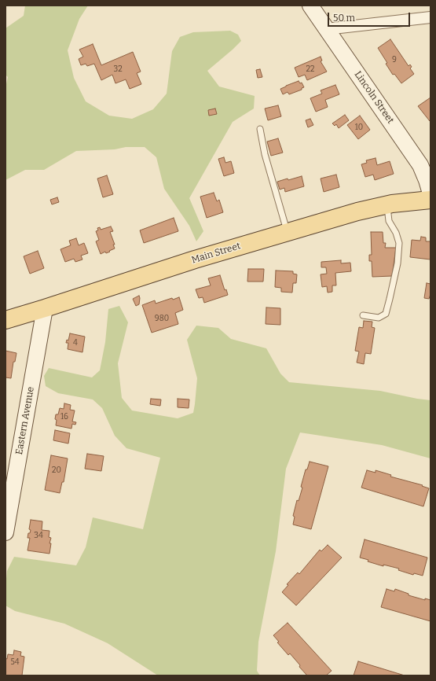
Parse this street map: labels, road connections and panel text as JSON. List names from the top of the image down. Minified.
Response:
{"streets":{"main road":["Main Street"],"street":["Lincoln Street","Eastern Avenue"]},"crossings":[["Main Street","Eastern Avenue"]],"house_numbers":["9","32","22","10","980","4","16","20","34","54"],"scale_bar":"50 m"}
